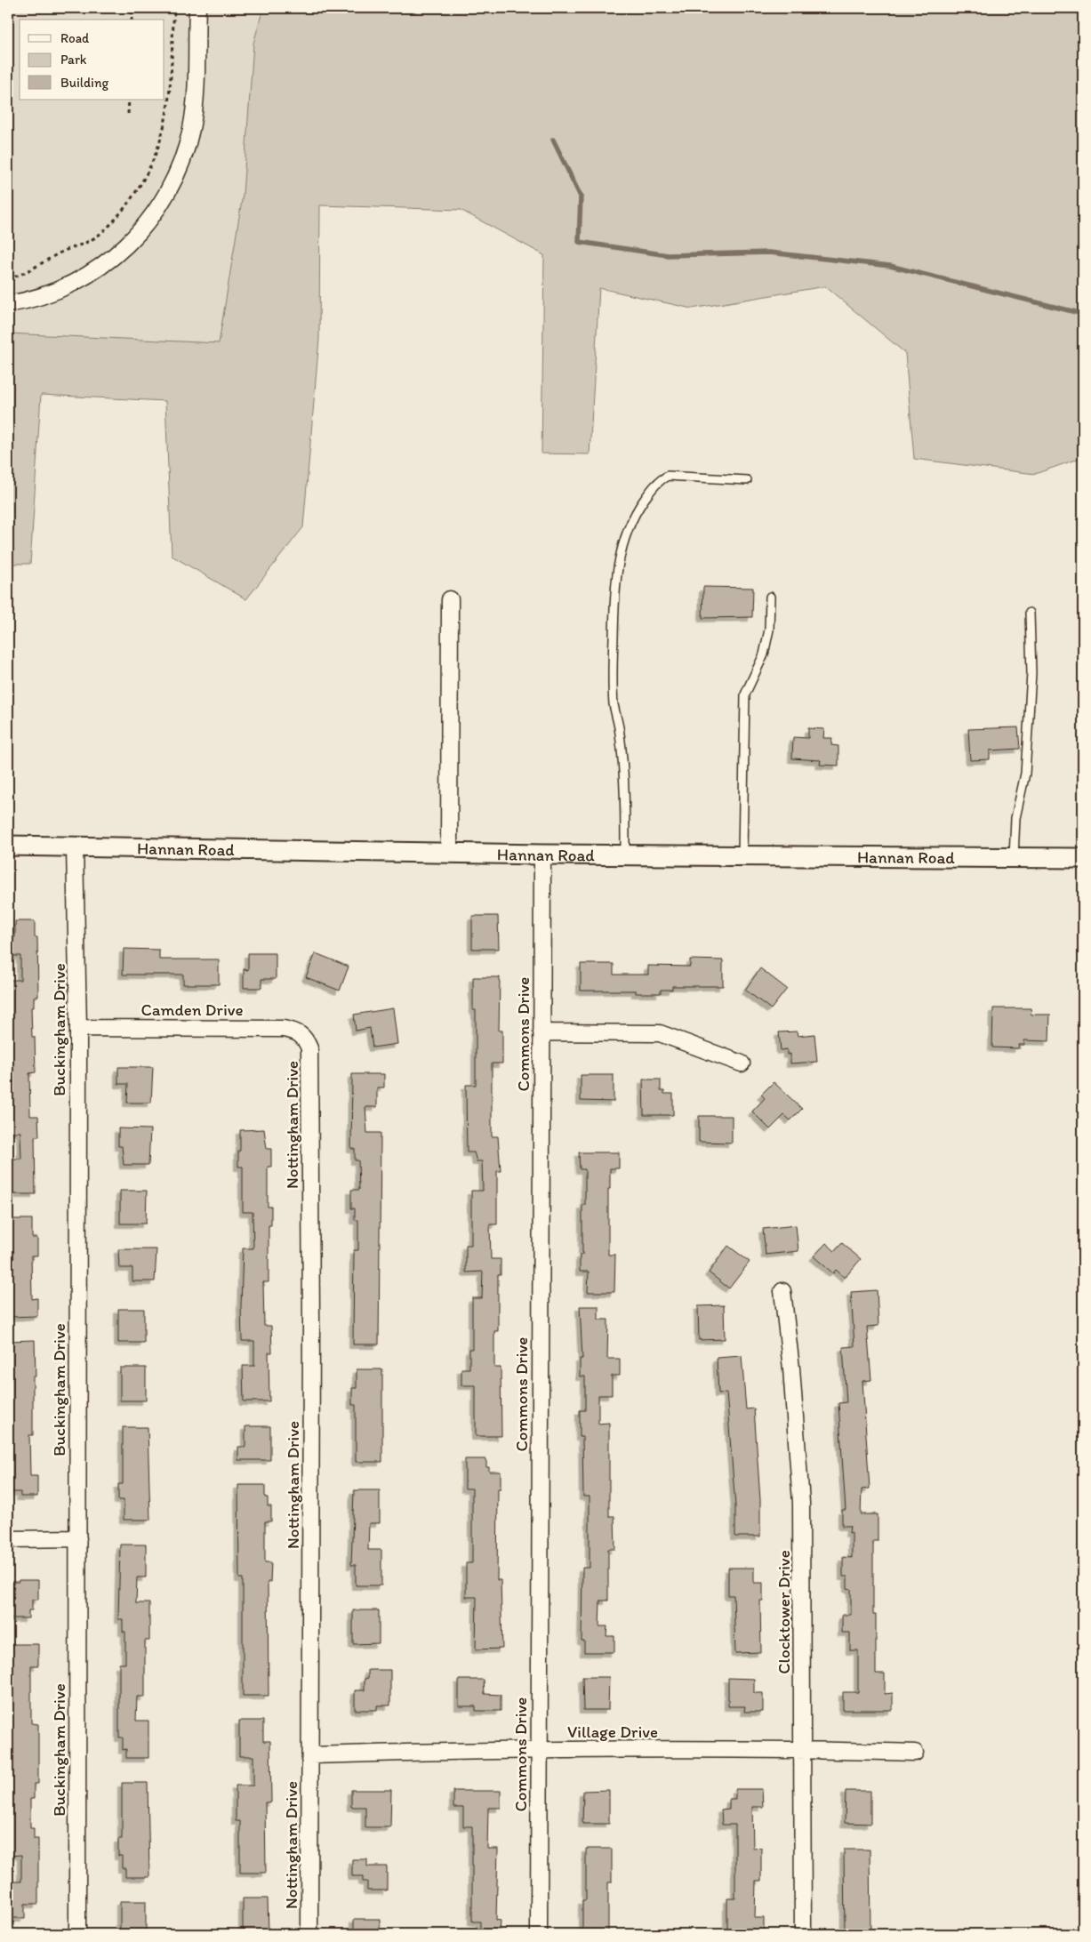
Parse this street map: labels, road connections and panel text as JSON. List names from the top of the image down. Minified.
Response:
{"streets":{"street":["Hannan Road","Camden Drive","Buckingham Drive","Commons Drive","Nottingham Drive","Clocktower Drive","Village Drive"]},"crossings":[["Hannan Road","Buckingham Drive"],["Hannan Road","Commons Drive"],["Camden Drive","Buckingham Drive"],["Camden Drive","Nottingham Drive"],["Commons Drive","Village Drive"],["Nottingham Drive","Village Drive"],["Clocktower Drive","Village Drive"]],"legend":["Road","Park","Building"]}
